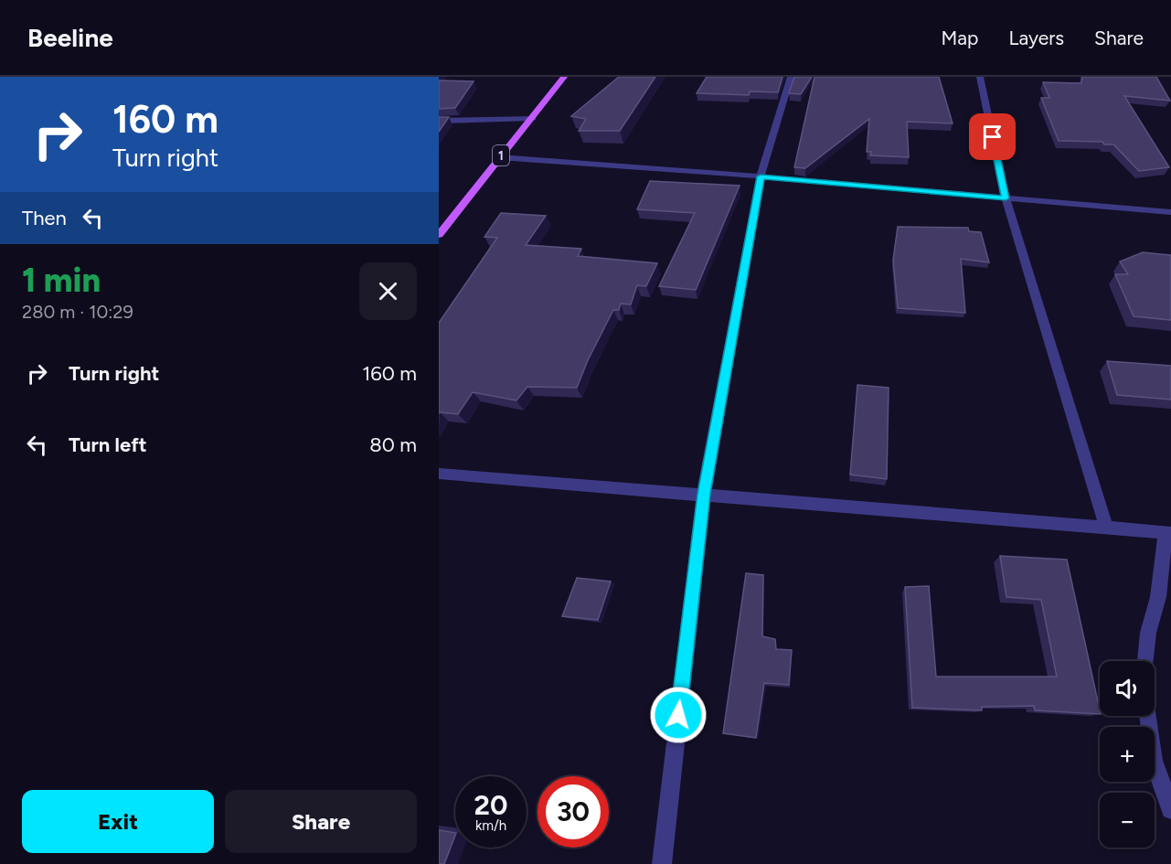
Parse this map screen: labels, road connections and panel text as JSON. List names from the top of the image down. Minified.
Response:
{"streets":{"main road":["1"]},"page":{"header":"Beeline","nav":["Map","Layers","Share"],"turn":["160 m","Turn right"],"then":"Then","heading":["1 min","280 m · 10:29"],"list":[{"name":"Turn right","value":"160 m"},{"name":"Turn left","value":"80 m"}],"map_buttons":["+","−"],"speed":"20 km/h","limit":"30","buttons":["Exit","Share"]}}
